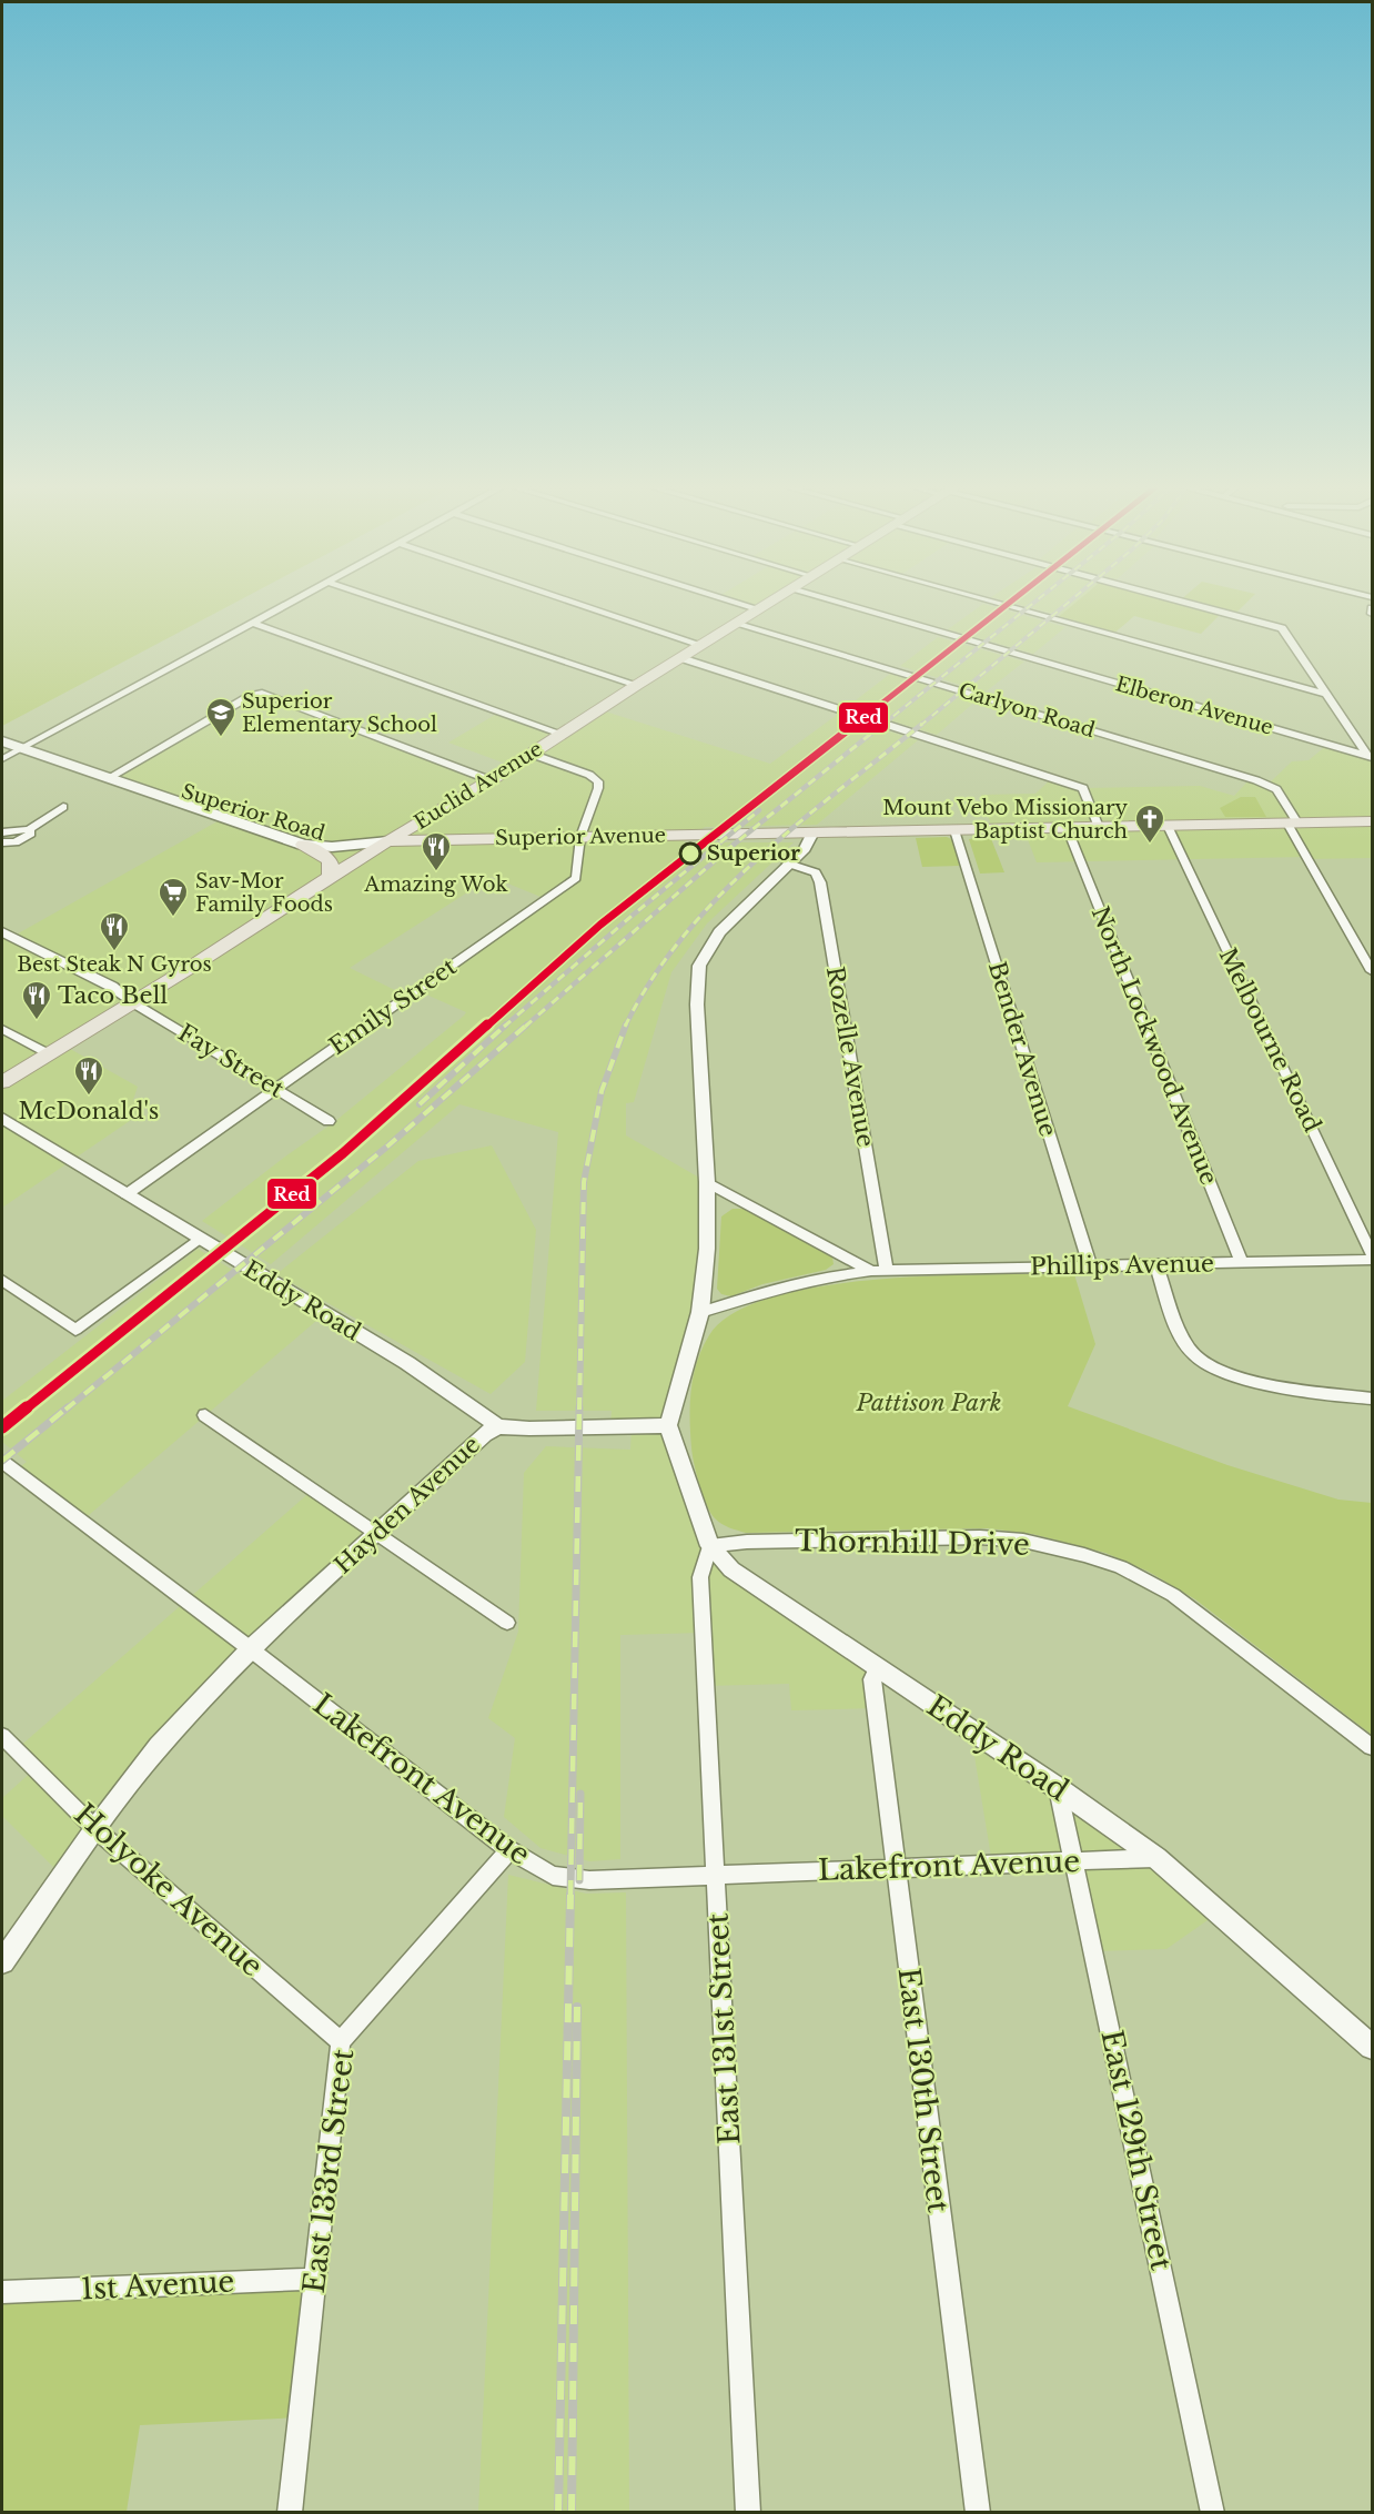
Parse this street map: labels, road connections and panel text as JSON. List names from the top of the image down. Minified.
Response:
{"streets":{"main road":["Euclid Avenue","Superior Road","Superior Avenue"],"street":["Elberon Avenue","Carlyon Road","Emily Street","Melbourne Road","North Lockwood Avenue","Bender Avenue","Rozelle Avenue","Fay Street","Phillips Avenue","Eddy Road","Hayden Avenue","Thornhill Drive","Lakefront Avenue","Holyoke Avenue","East 131st Street","East 130th Street","East 129th Street","East 133rd Street","1st Avenue"]},"crossings":[["Carlyon Road","Euclid Avenue"],["Carlyon Road","Superior Avenue"],["Euclid Avenue","Superior Road"],["Euclid Avenue","Superior Avenue"],["Euclid Avenue","Emily Street"],["Euclid Avenue","Fay Street"],["Superior Road","Superior Avenue"],["Superior Avenue","Emily Street"],["Superior Avenue","Melbourne Road"],["Superior Avenue","North Lockwood Avenue"],["Superior Avenue","Bender Avenue"],["Emily Street","Fay Street"],["Emily Street","Eddy Road"],["North Lockwood Avenue","Phillips Avenue"],["Bender Avenue","Phillips Avenue"],["Rozelle Avenue","Phillips Avenue"],["Eddy Road","Hayden Avenue"],["Eddy Road","Thornhill Drive"],["Eddy Road","Lakefront Avenue"],["Eddy Road","East 131st Street"],["Eddy Road","East 130th Street"],["Eddy Road","East 129th Street"],["Hayden Avenue","Lakefront Avenue"],["Hayden Avenue","Holyoke Avenue"],["Thornhill Drive","East 131st Street"],["Lakefront Avenue","East 131st Street"],["Lakefront Avenue","East 130th Street"],["Lakefront Avenue","East 129th Street"],["Lakefront Avenue","East 133rd Street"],["Holyoke Avenue","East 133rd Street"],["East 133rd Street","1st Avenue"]],"parks":["Pattison Park"],"places":{"school or university":["Superior Elementary School"],"church":["Mount Vebo Missionary Baptist Church"],"other":["Superior"],"restaurant":["Amazing Wok","Best Steak N Gyros","Taco Bell","McDonald's"],"supermarket":["Sav-Mor Family Foods"]},"lines":["transit line Red"]}
